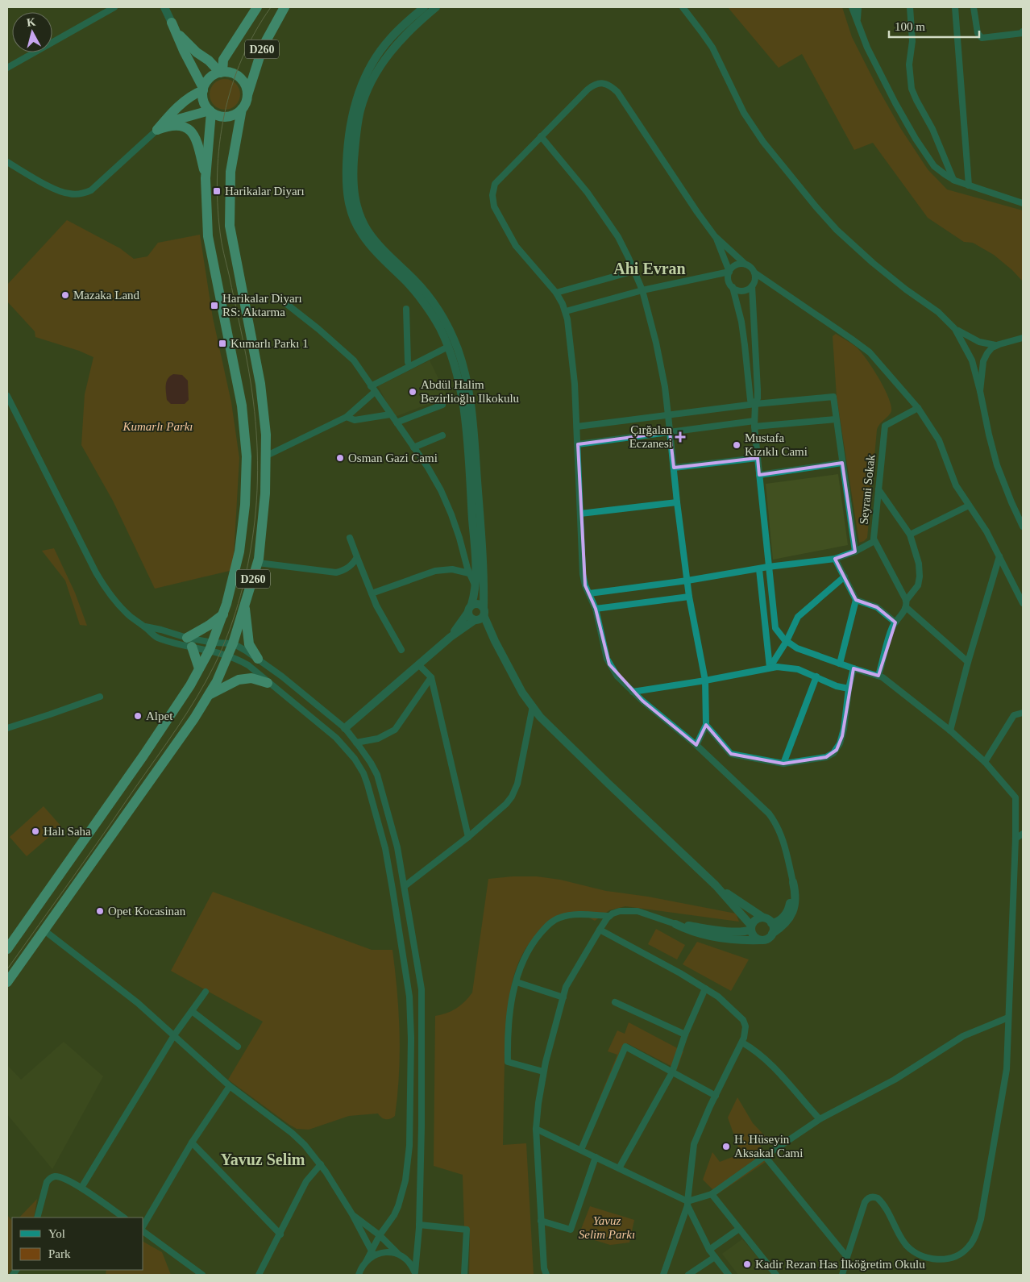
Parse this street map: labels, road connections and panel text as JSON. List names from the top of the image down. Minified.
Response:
{"streets":{"highway":["D260"],"street":["Seyrani Sokak"]},"districts":["Ahi Evran","Yavuz Selim"],"parks":["Kumarlı Parkı","Yavuz Selim Parkı"],"places":{"transit":["Harikalar Diyarı","Harikalar Diyarı RS: Aktarma","Kumarlı Parkı 1"],"other":["Mazaka Land","Abdül Halim Bezirlioğlu Ilkokulu","Mustafa Kızıklı Cami","Osman Gazi Cami","Alpet","Halı Saha","Opet Kocasinan","H. Hüseyin Aksakal Cami","Kadir Rezan Has İlköğretim Okulu"],"health":["Çırğalan Eczanesi"]},"legend":["Yol","Park"],"scale_bar":"100 m","north":"top"}
